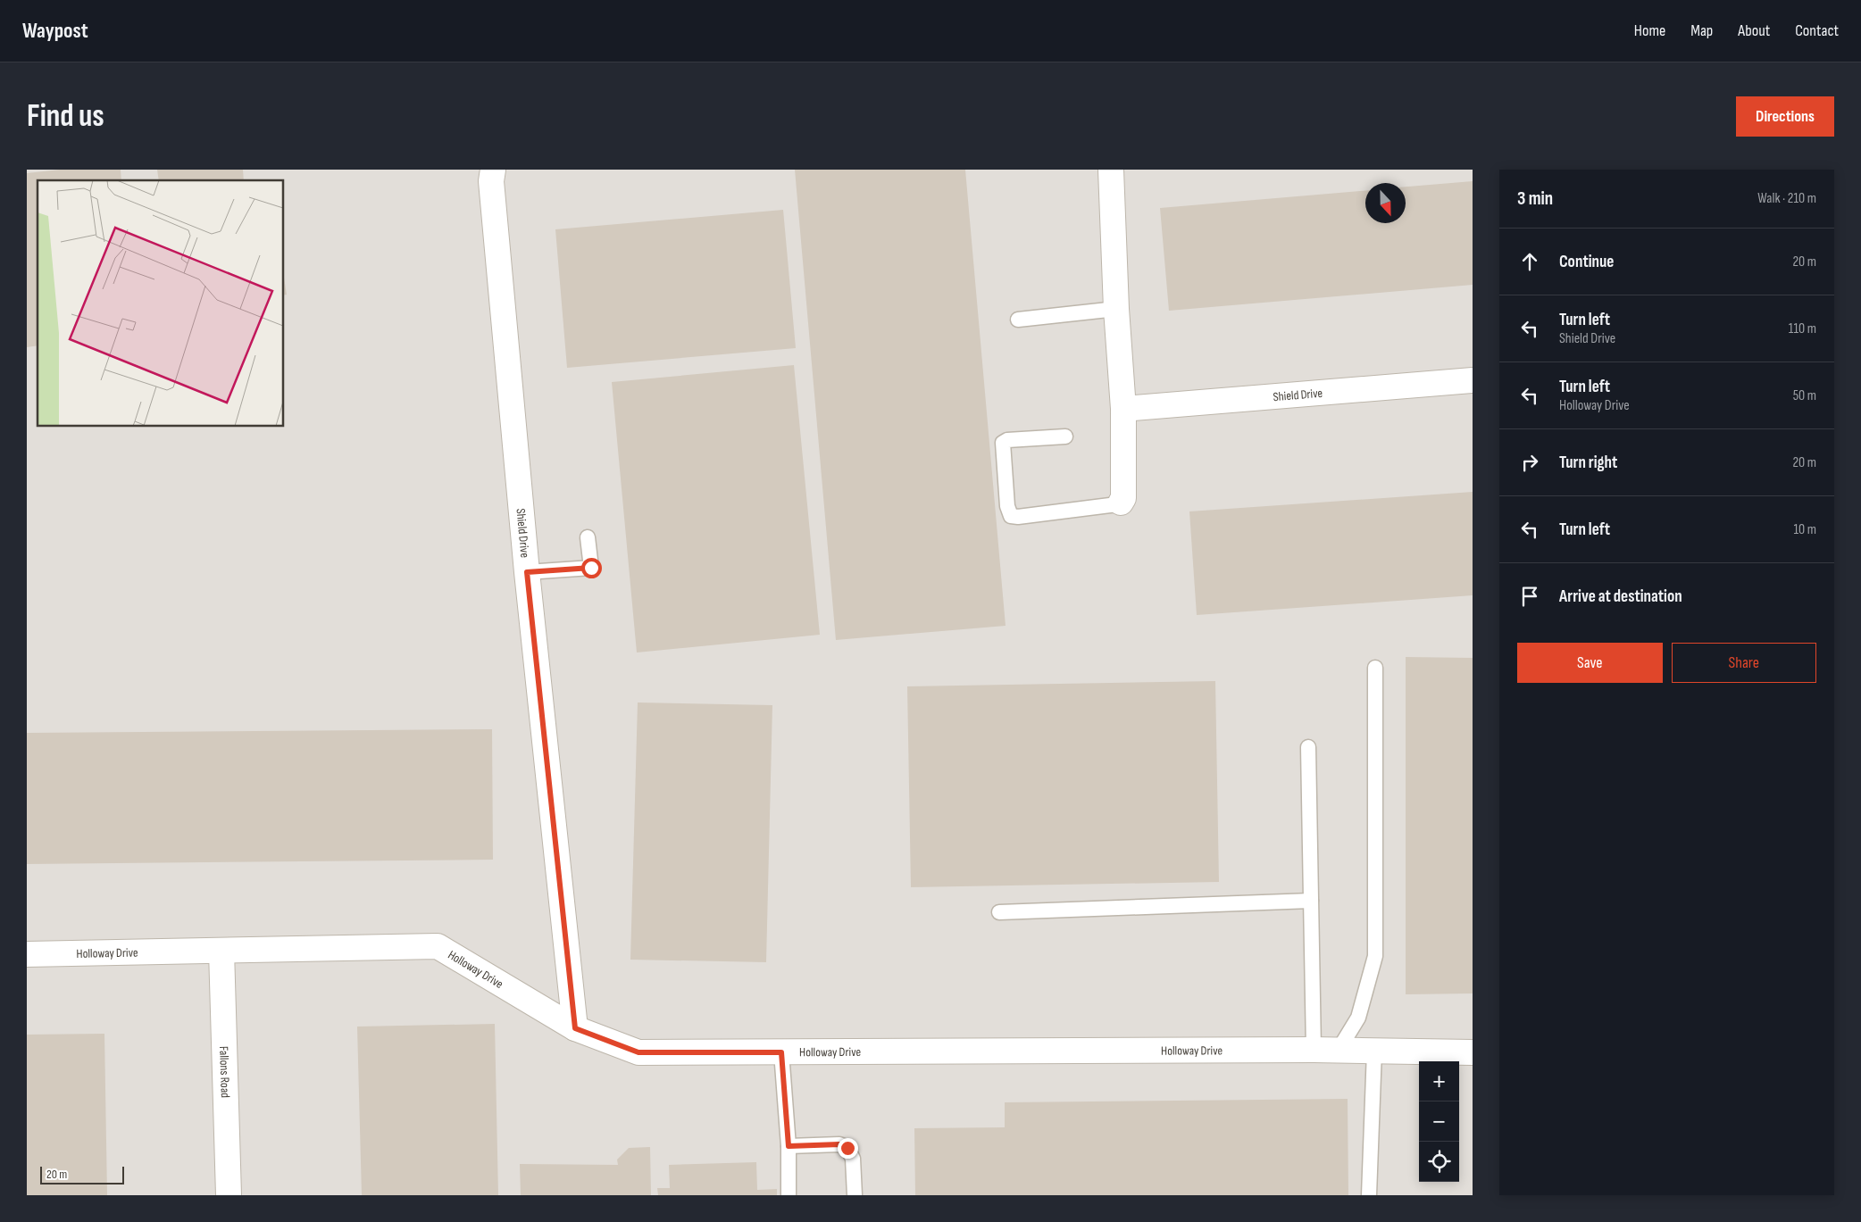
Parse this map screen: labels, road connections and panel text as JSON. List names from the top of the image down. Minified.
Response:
{"streets":{"street":["Shield Drive","Holloway Drive","Fallons Road"]},"crossings":[["Shield Drive","Holloway Drive"],["Holloway Drive","Fallons Road"]],"scale_bar":"20 m","north":"bottom","page":{"header":"Waypost","nav":["Home","Map","About","Contact"],"buttons":["Directions",["Save","Share"]],"title":"Find us","heading":["3 min","Walk · 210 m"],"list":[["Continue","20 m"],["Turn left","Shield Drive","110 m"],["Turn left","Holloway Drive","50 m"],["Turn right","20 m"],["Turn left","10 m"],"Arrive at destination"],"map_buttons":["+","−"],"scale":"20 m"}}
